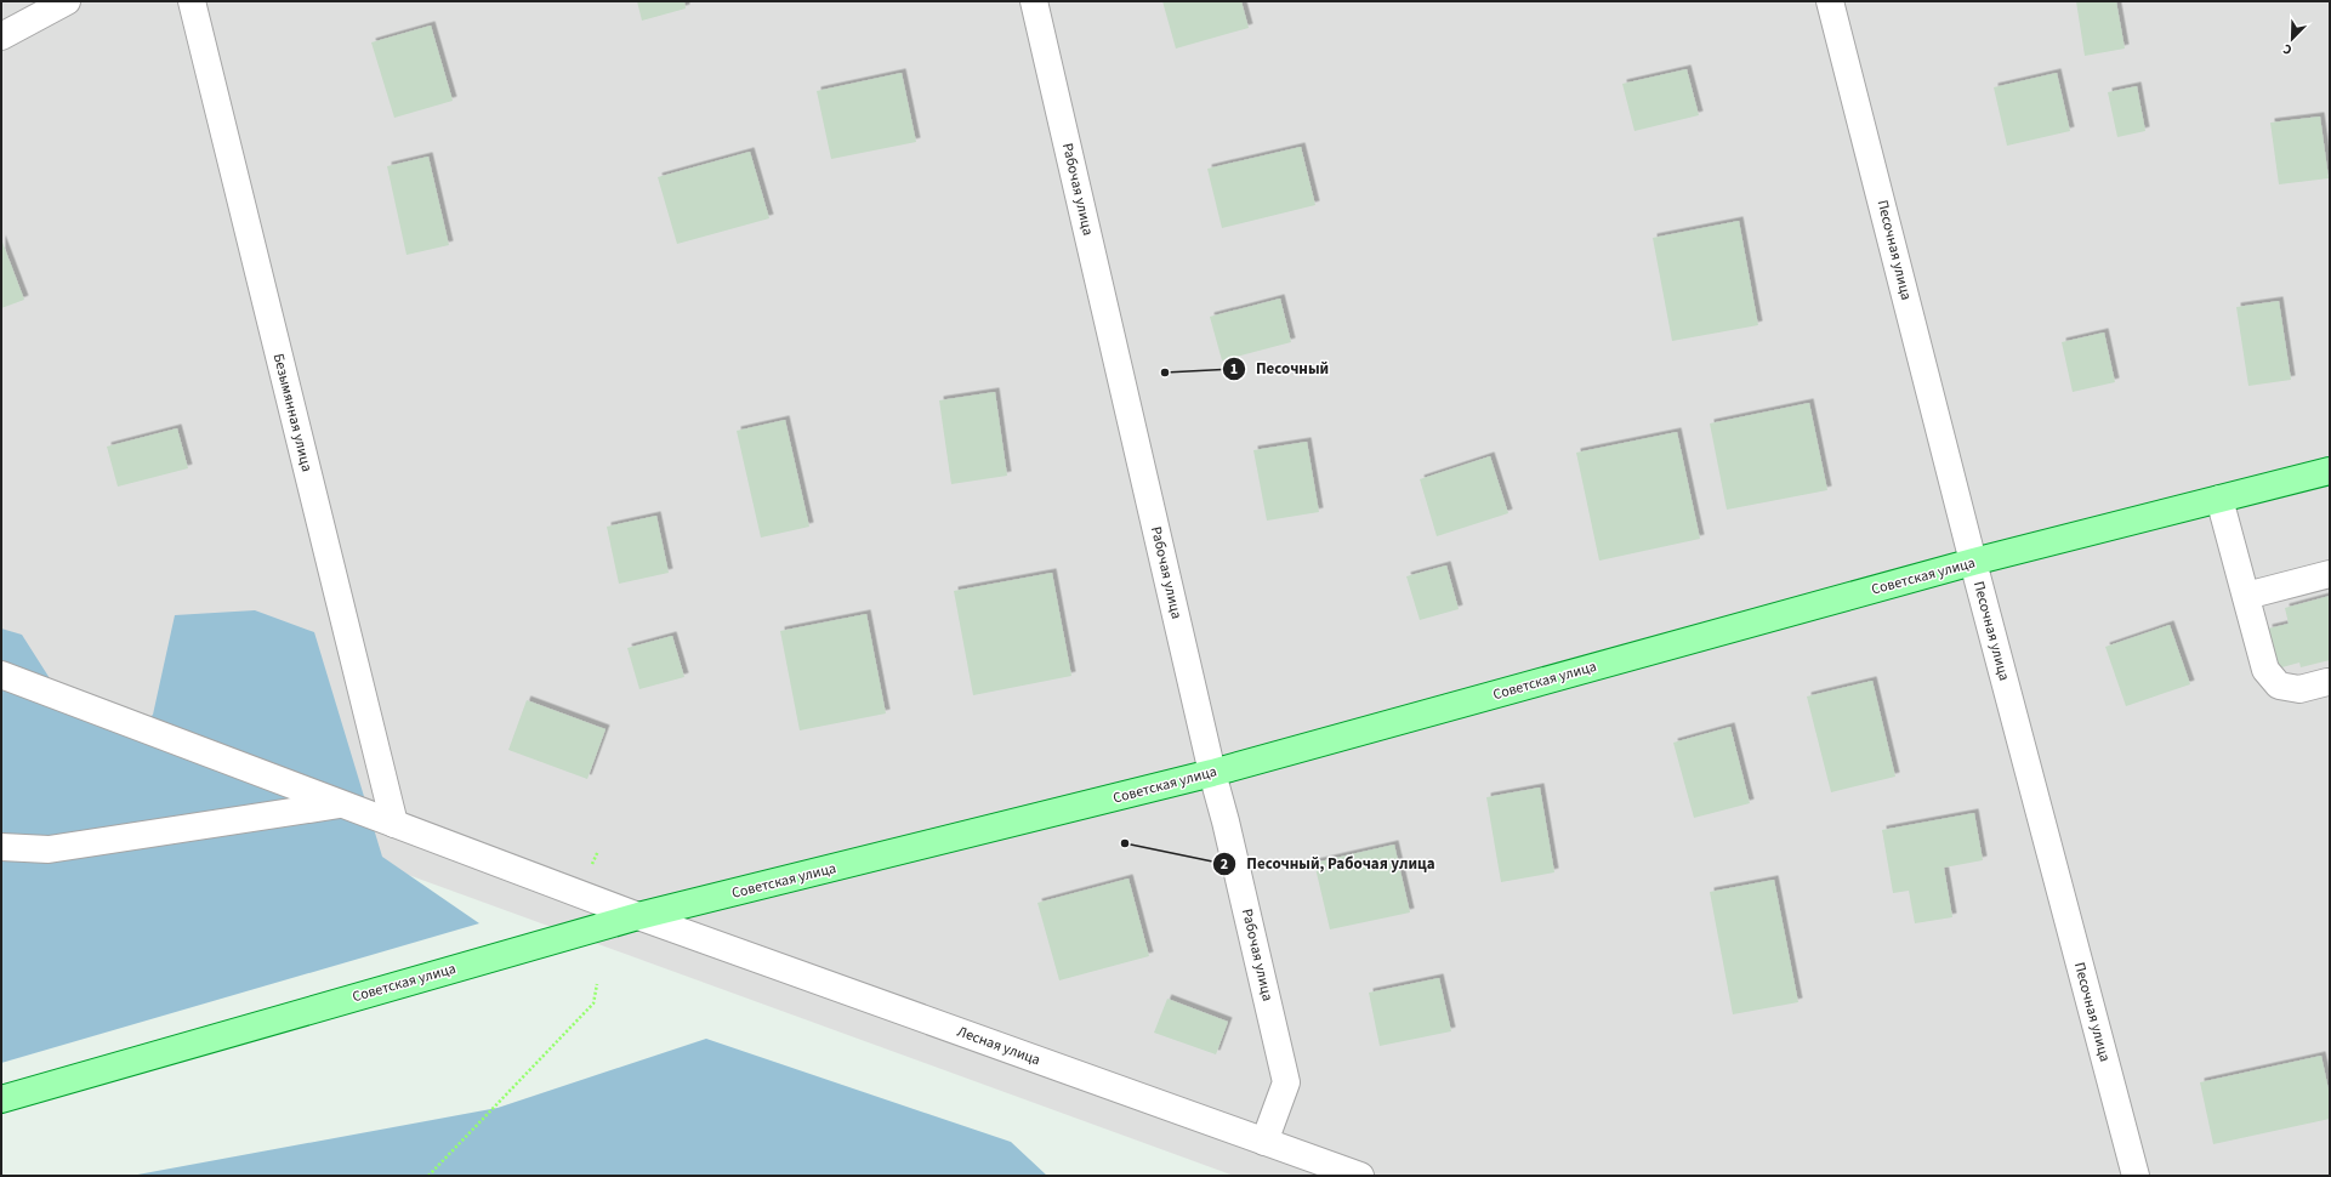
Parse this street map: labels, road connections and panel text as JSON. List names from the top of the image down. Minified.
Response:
{"streets":{"main road":["Советская улица"],"street":["Рабочая улица","Песочная улица","Безымянная улица","Лесная улица"]},"crossings":[["Рабочая улица","Советская улица"],["Рабочая улица","Лесная улица"],["Песочная улица","Советская улица"],["Безымянная улица","Лесная улица"],["Советская улица","Лесная улица"]],"places":["Песочный","Песочный, Рабочая улица"],"north":"bottom left"}
